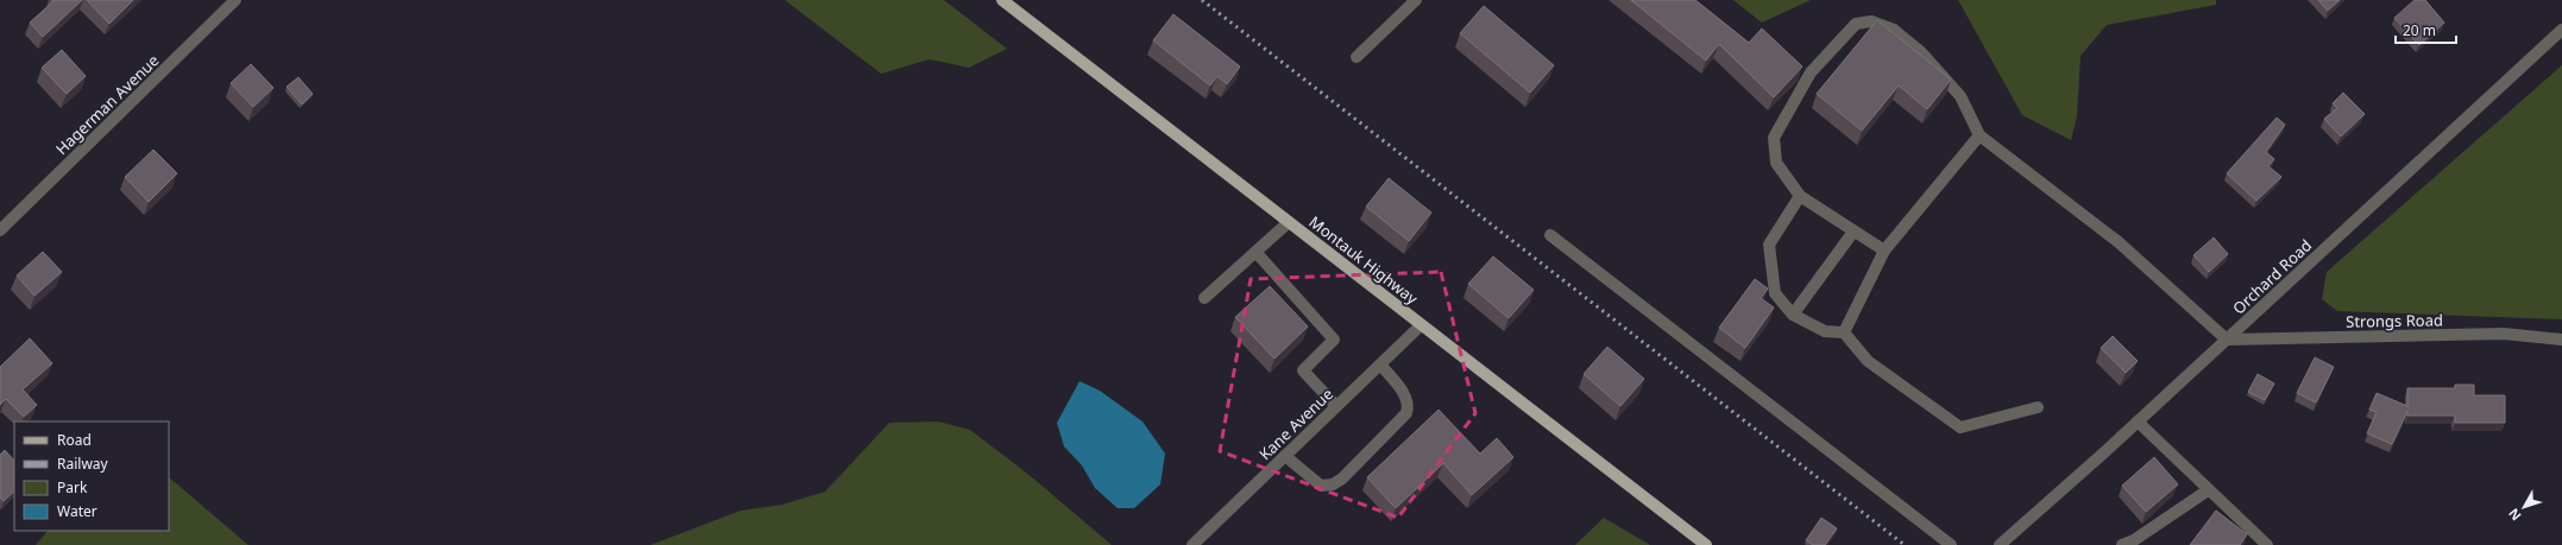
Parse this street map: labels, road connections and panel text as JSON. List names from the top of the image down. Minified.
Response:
{"streets":{"main road":["Montauk Highway"],"street":["Hagerman Avenue","Orchard Road","Strongs Road","Kane Avenue"]},"crossings":[["Montauk Highway","Kane Avenue"],["Orchard Road","Strongs Road"]],"legend":["Road","Railway","Park","Water"],"scale_bar":"20 m","north":"bottom left"}
